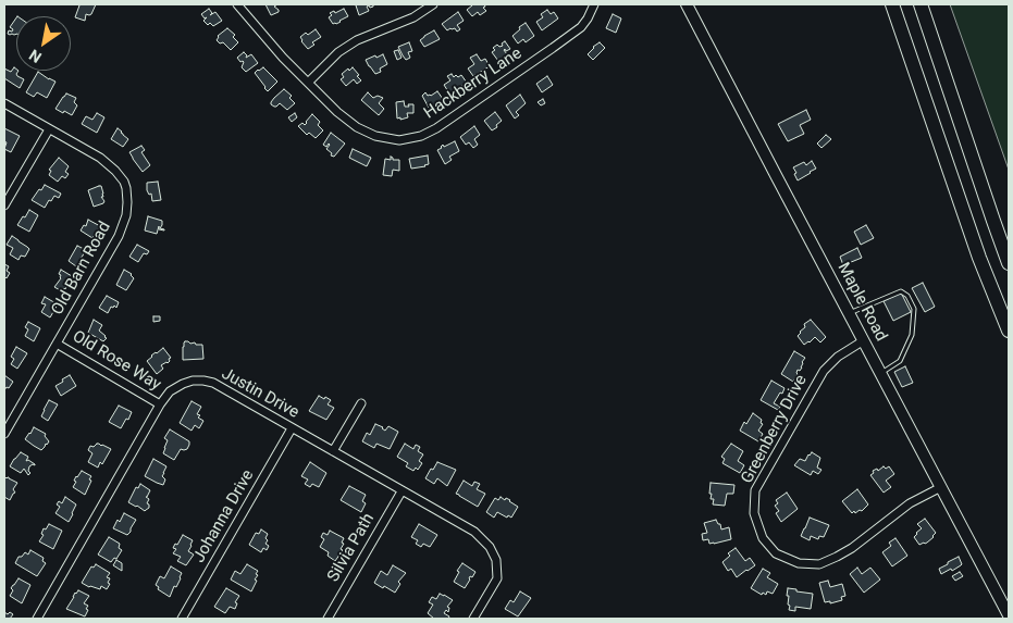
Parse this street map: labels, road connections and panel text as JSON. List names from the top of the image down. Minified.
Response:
{"streets":{"street":["Hackberry Lane","Old Barn Road","Maple Road","Old Rose Way","Justin Drive","Greenberry Drive","Johanna Drive","Silvia Path"]},"crossings":[["Old Barn Road","Old Rose Way"],["Maple Road","Greenberry Drive"],["Old Rose Way","Justin Drive"],["Justin Drive","Johanna Drive"],["Justin Drive","Silvia Path"]],"north":"bottom left"}
